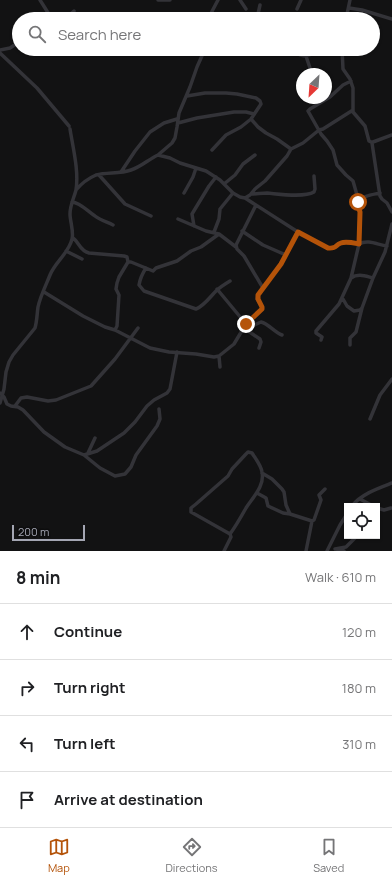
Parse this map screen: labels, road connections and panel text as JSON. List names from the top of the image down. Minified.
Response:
{"scale_bar":"200 m","north":"bottom left","page":{"search":"Search here","scale":"200 m","heading":["8 min","Walk · 610 m"],"list":[["Continue","120 m"],["Turn right","180 m"],["Turn left","310 m"],"Arrive at destination"],"nav":["Map","Directions","Saved"]}}
